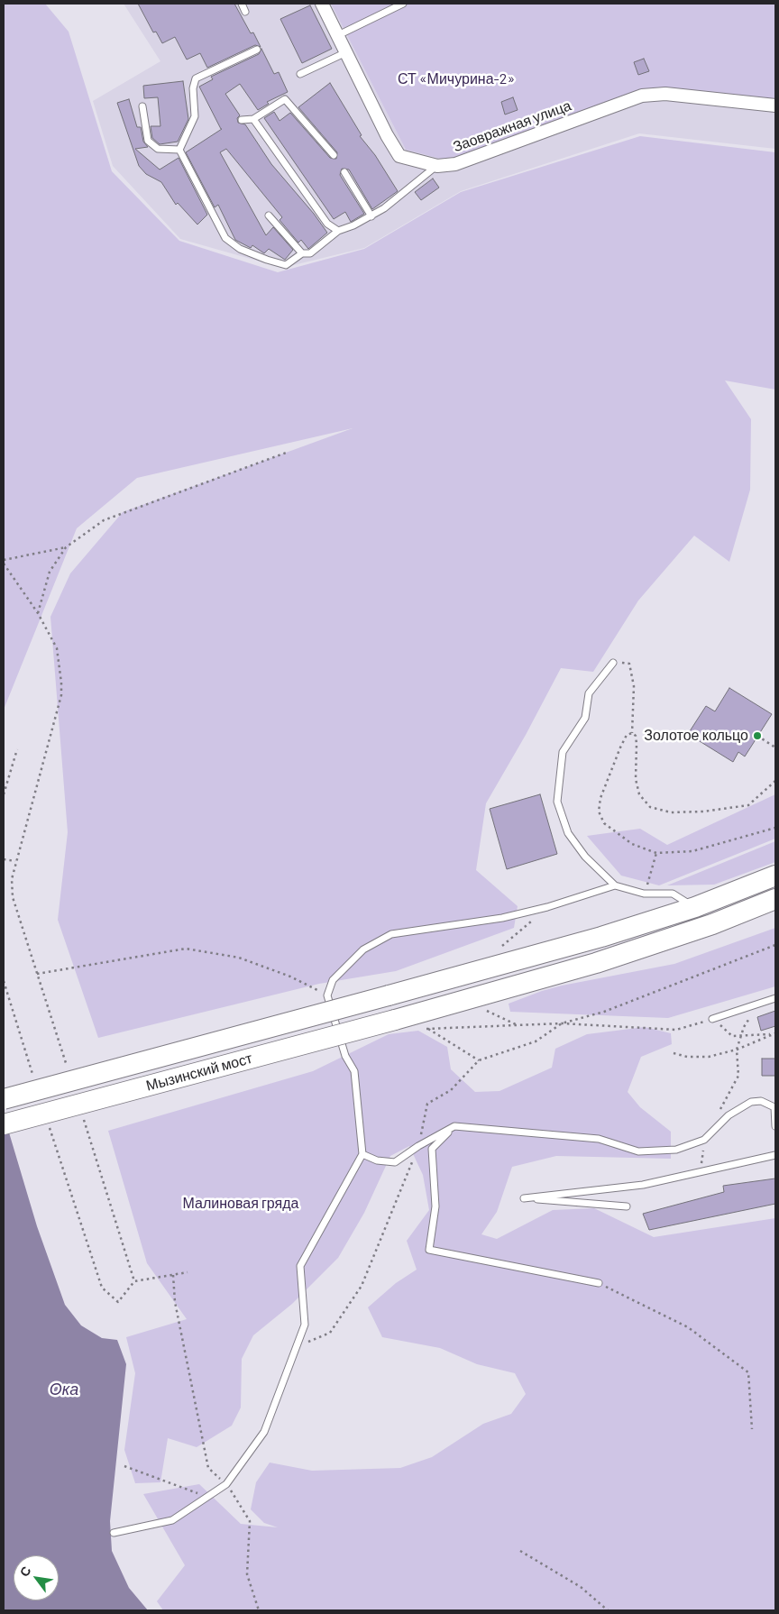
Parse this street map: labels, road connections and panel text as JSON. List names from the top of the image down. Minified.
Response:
{"streets":{"main road":["Мызинский мост"],"street":["Заовражная улица"]},"water":["Ока"],"parks":["СТ «Мичурина-2»","Малиновая гряда"],"places":["Золотое кольцо"],"north":"top left"}
